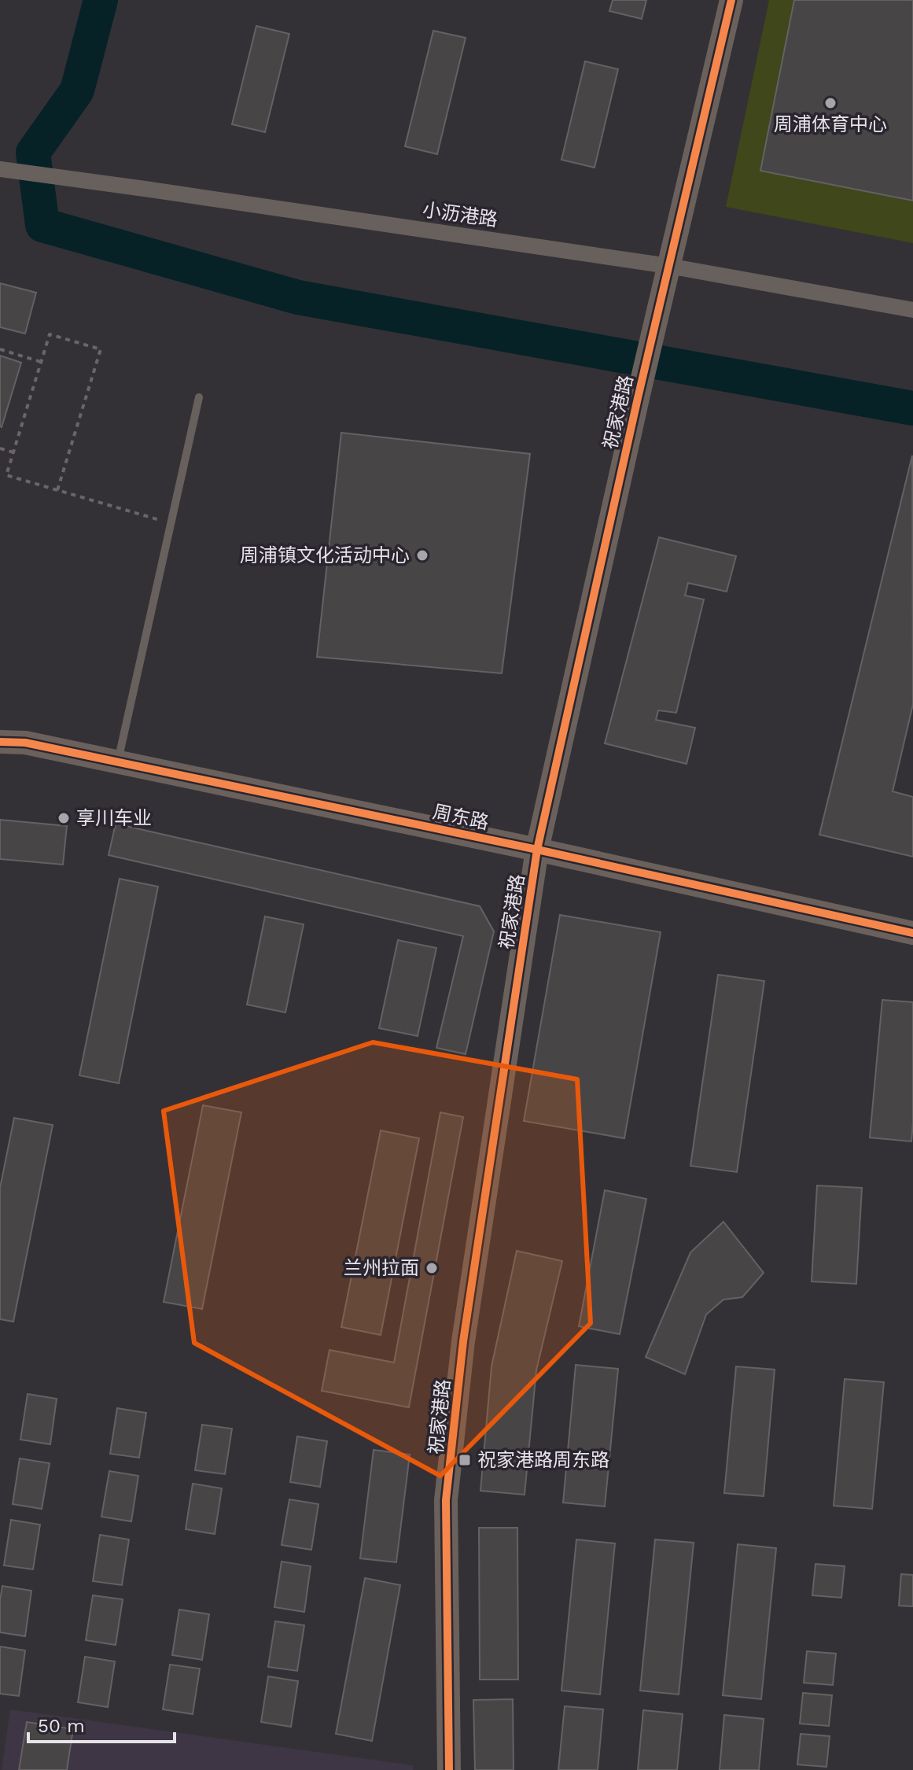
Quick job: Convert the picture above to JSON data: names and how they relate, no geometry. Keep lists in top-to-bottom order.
{
  "streets": {
    "street": ["小沥港路", "祝家港路", "周东路"]
  },
  "crossings": [
    ["小沥港路", "祝家港路"],
    ["祝家港路", "周东路"]
  ],
  "places": {
    "other": [
      "周浦体育中心",
      "周浦镇文化活动中心",
      "享川车业",
      "兰州拉面"
    ],
    "transit": ["祝家港路周东路"]
  },
  "scale_bar": "50 m"
}
